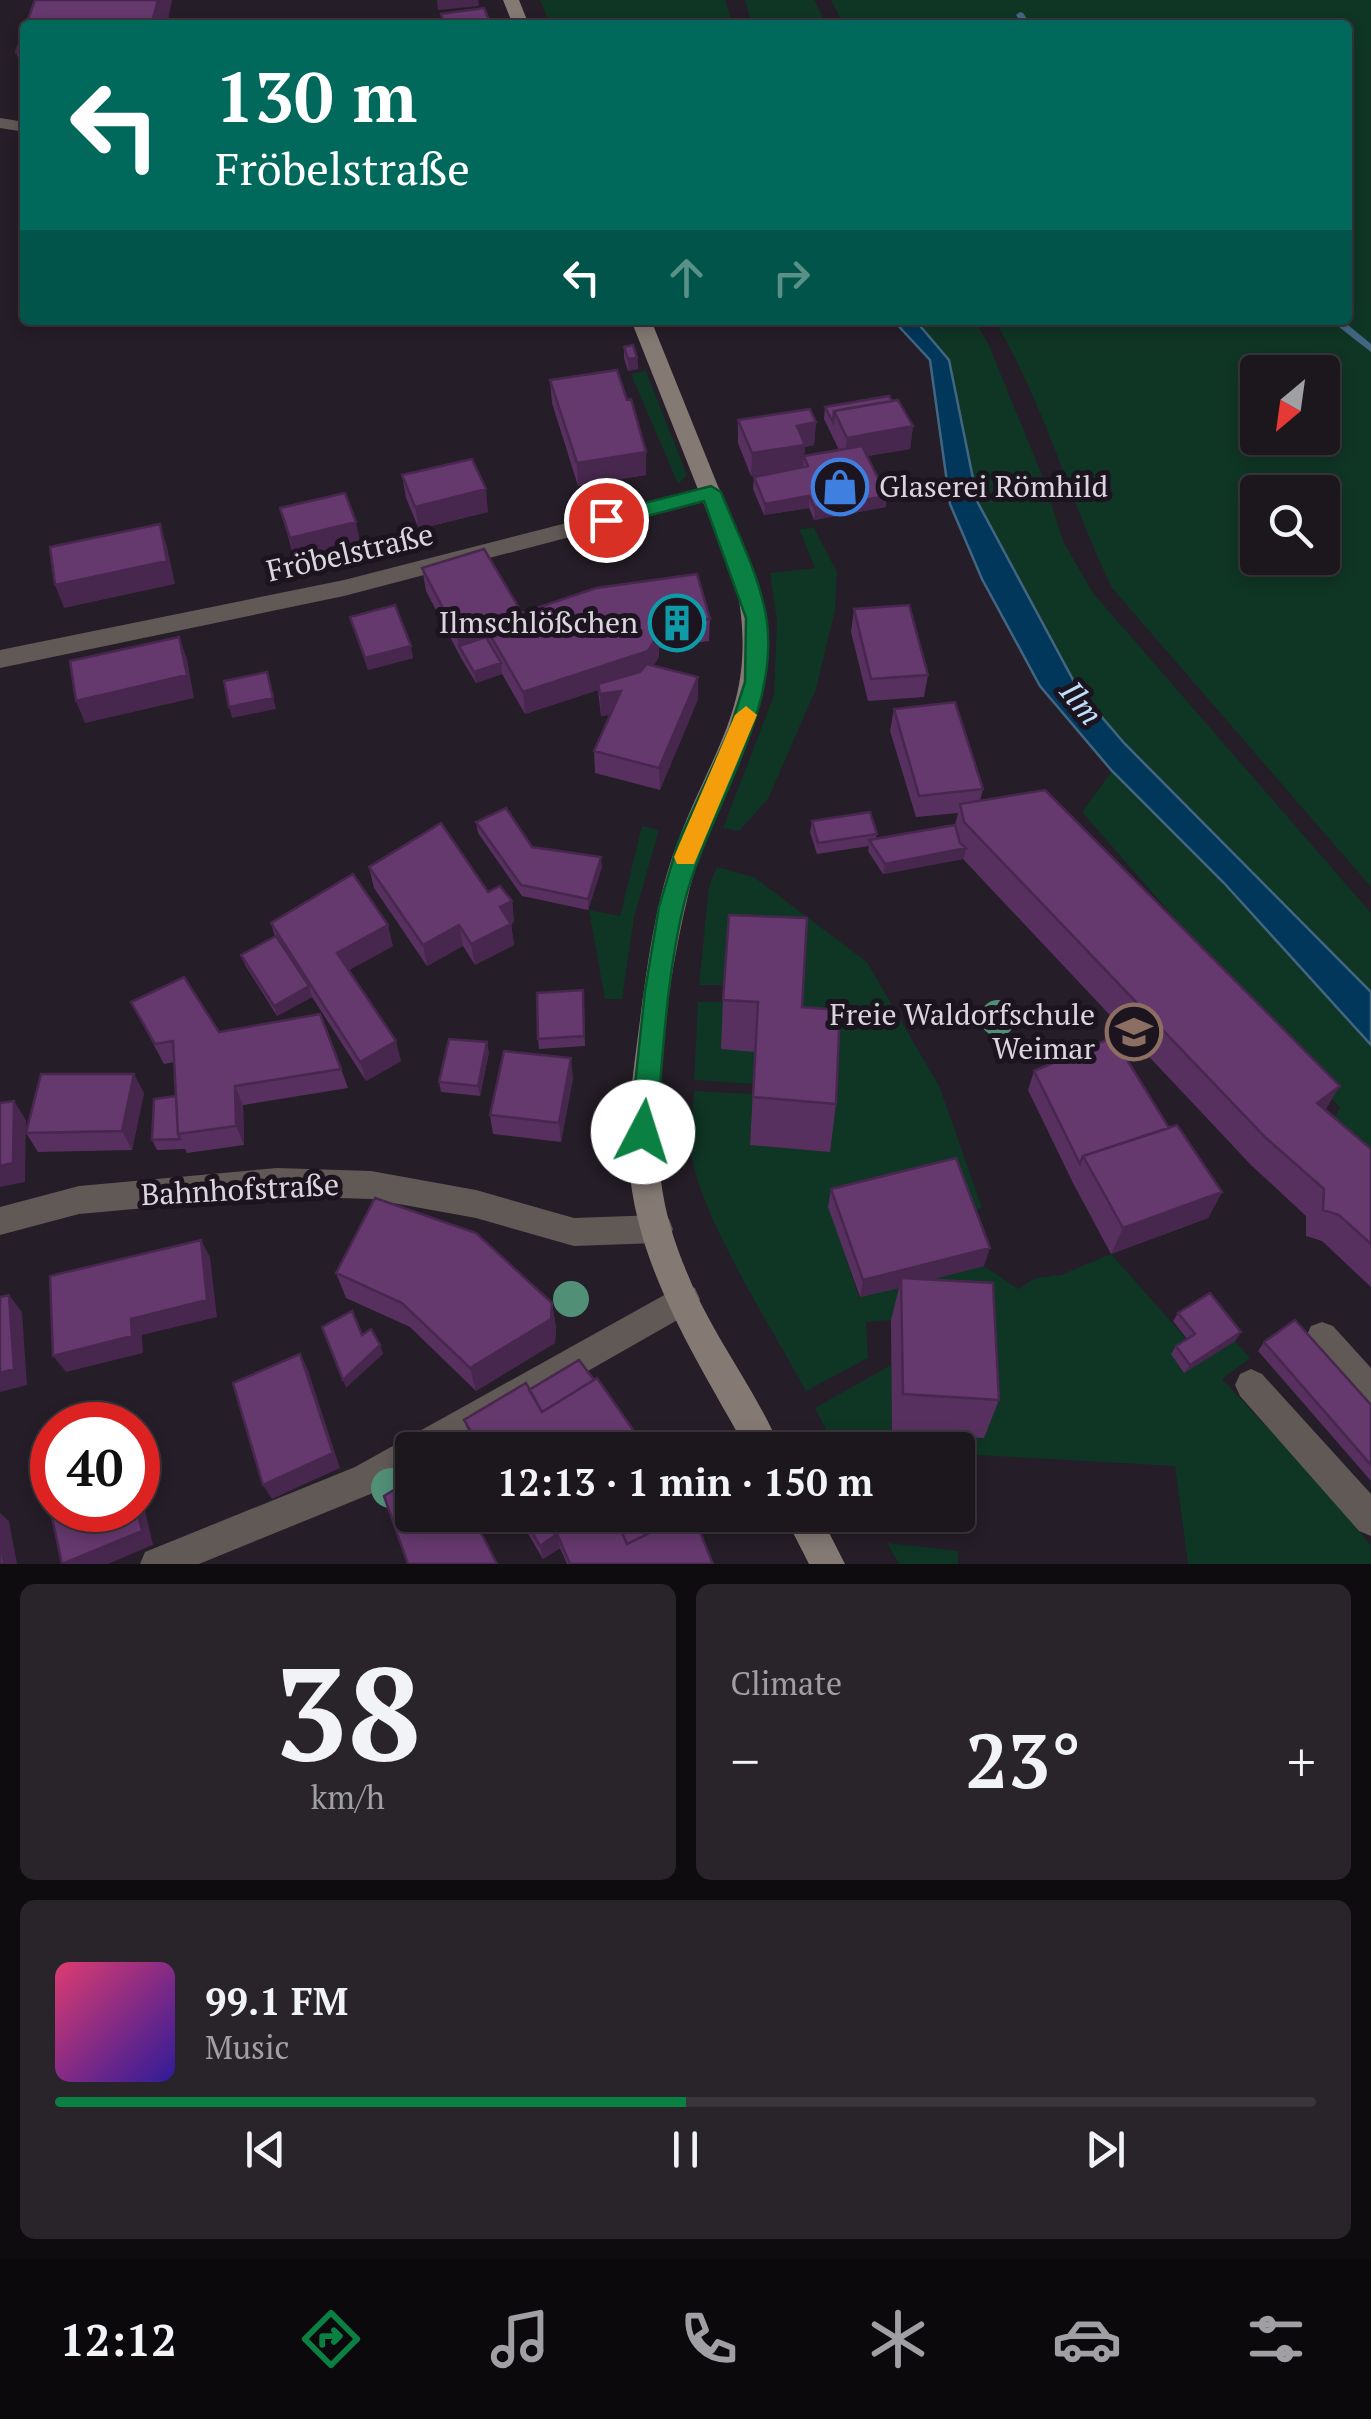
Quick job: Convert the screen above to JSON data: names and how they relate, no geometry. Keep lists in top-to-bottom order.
{
  "streets": {
    "street": ["Fröbelstraße", "Bahnhofstraße"]
  },
  "water": ["Ilm"],
  "places": {
    "shop": ["Glaserei Römhild"],
    "building": ["Ilmschlößchen"],
    "school or university": ["Freie Waldorfschule Weimar"]
  },
  "north": "bottom left",
  "page": {
    "turn": ["130 m", "Fröbelstraße"],
    "limit": "40",
    "trip": "12:13 · 1 min · 150 m",
    "tile": [
      ["38", "km/h"],
      "Climate"
    ],
    "heat": ["−", "23°", "+"],
    "song": ["99.1 FM", "Music"],
    "tabs": "12:12"
  }
}
